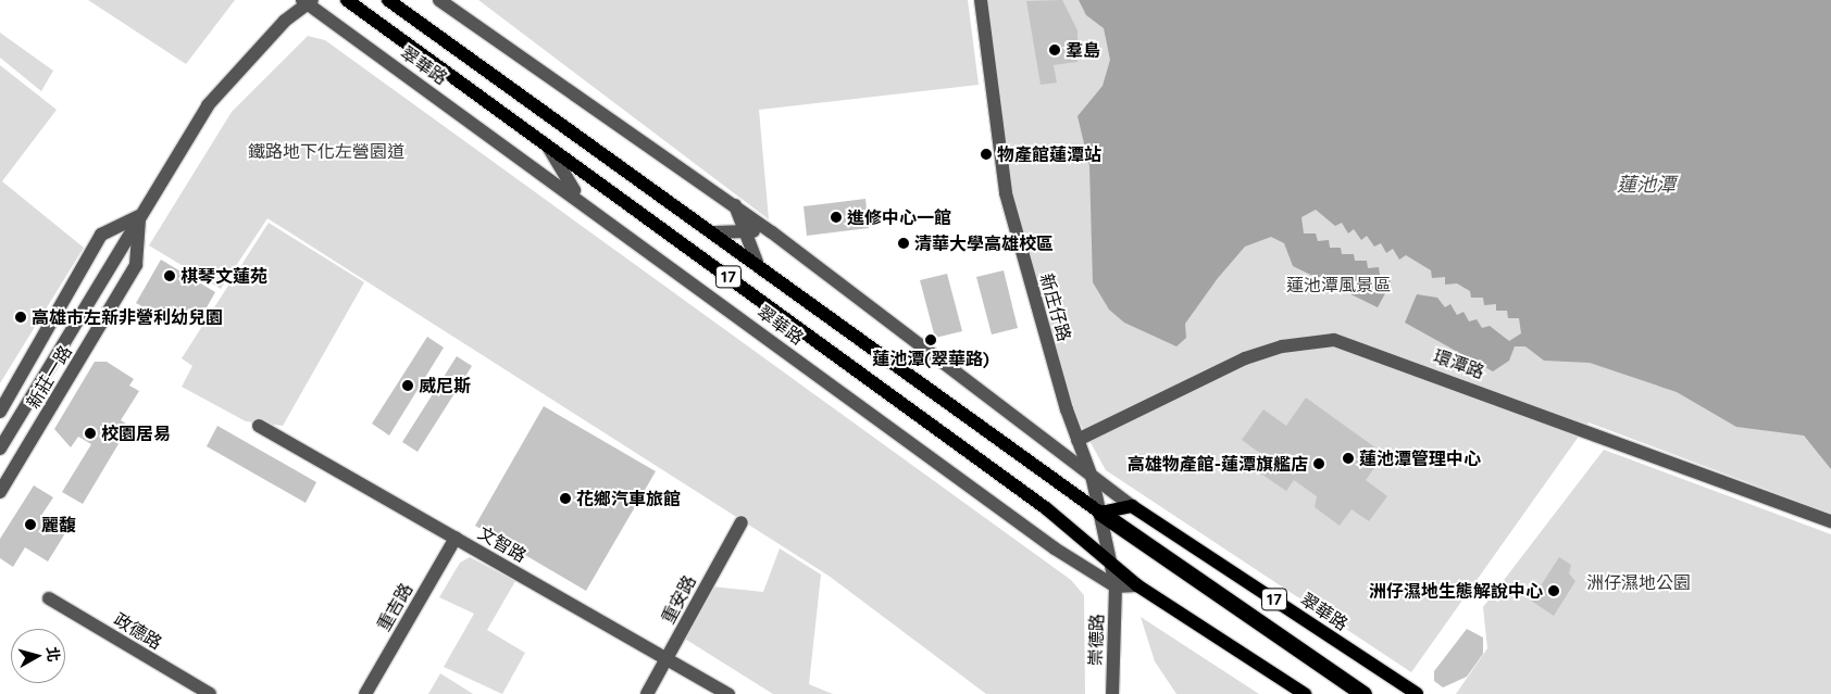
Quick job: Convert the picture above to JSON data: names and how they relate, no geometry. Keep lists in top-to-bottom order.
{
  "streets": {
    "main road": ["翠華路", "17"],
    "street": [
      "新庄仔路",
      "環潭路",
      "新莊一路",
      "文智路",
      "重安路",
      "重吉路",
      "政德路",
      "崇德路"
    ]
  },
  "crossings": [
    ["翠華路", "新庄仔路"],
    ["翠華路", "新莊一路"],
    ["翠華路", "崇德路"],
    ["新庄仔路", "環潭路"],
    ["新庄仔路", "崇德路"],
    ["文智路", "重安路"],
    ["文智路", "重吉路"]
  ],
  "water": ["蓮池潭"],
  "parks": ["鐵路地下化左營園道", "蓮池潭風景區", "洲仔濕地公園"],
  "places": [
    "羣島",
    "物產館蓮潭站",
    "進修中心一館",
    "清華大學高雄校區",
    "棋琴文蓮苑",
    "高雄市左新非營利幼兒園",
    "蓮池潭(翠華路)",
    "威尼斯",
    "校園居易",
    "蓮池潭管理中心",
    "高雄物產館-蓮潭旗艦店",
    "花鄉汽車旅館",
    "麗馥",
    "洲仔濕地生態解說中心"
  ],
  "north": "right"
}
